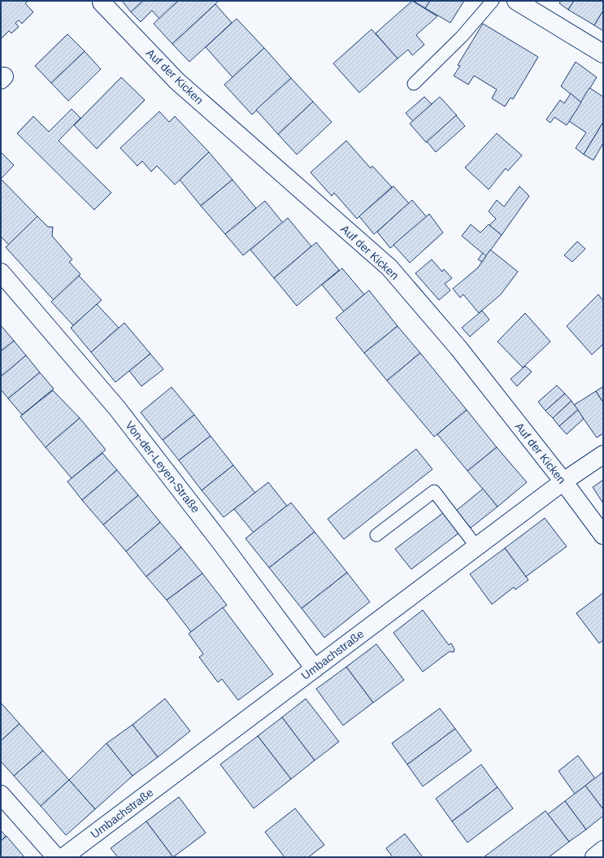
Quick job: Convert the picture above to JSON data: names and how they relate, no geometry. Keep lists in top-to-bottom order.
{
  "streets": {
    "street": ["Auf der Kicken", "Von-der-Leyen-Straße", "Umbachstraße"]
  },
  "crossings": [
    ["Auf der Kicken", "Umbachstraße"],
    ["Von-der-Leyen-Straße", "Umbachstraße"]
  ]
}
